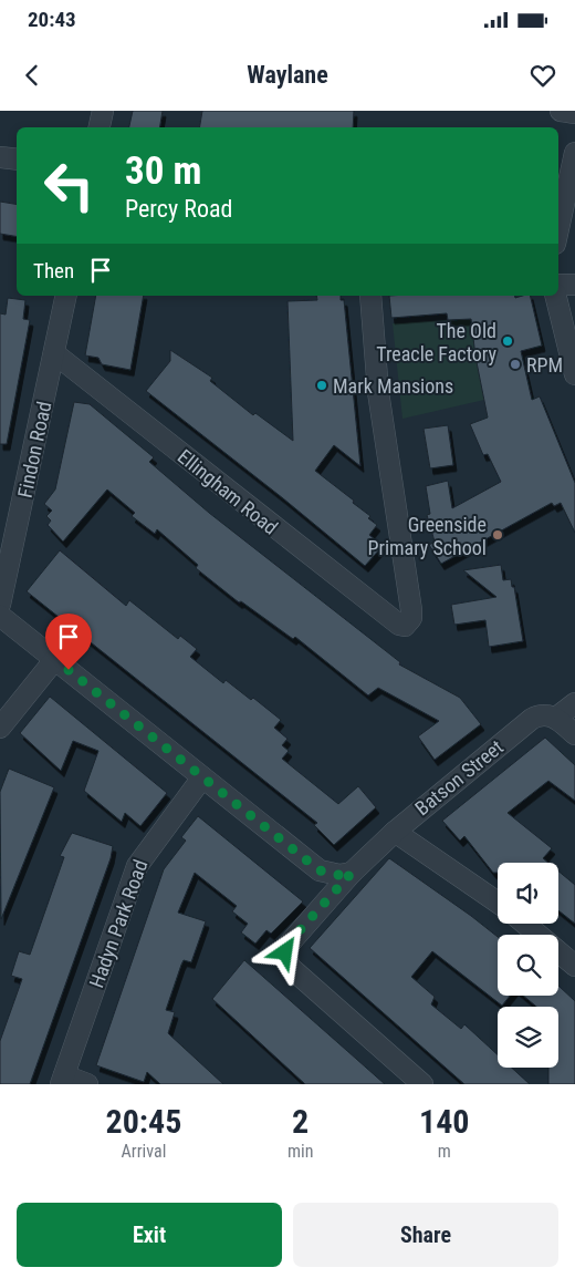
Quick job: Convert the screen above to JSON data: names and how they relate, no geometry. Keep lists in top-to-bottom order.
{
  "streets": {
    "street": [
      "Findon Road",
      "Ellingham Road",
      "Batson Street",
      "Hadyn Park Road"
    ]
  },
  "crossings": [
    ["Findon Road", "Ellingham Road"]
  ],
  "places": [
    "The Old Treacle Factory",
    "RPM",
    "Mark Mansions",
    "Greenside Primary School"
  ],
  "page": {
    "status": "20:43",
    "header": "Waylane",
    "turn": ["30 m", "Percy Road"],
    "then": "Then",
    "eta": [
      "20:45",
      "Arrival",
      "2",
      "min",
      "140",
      "m"
    ],
    "buttons": ["Exit", "Share"]
  }
}
